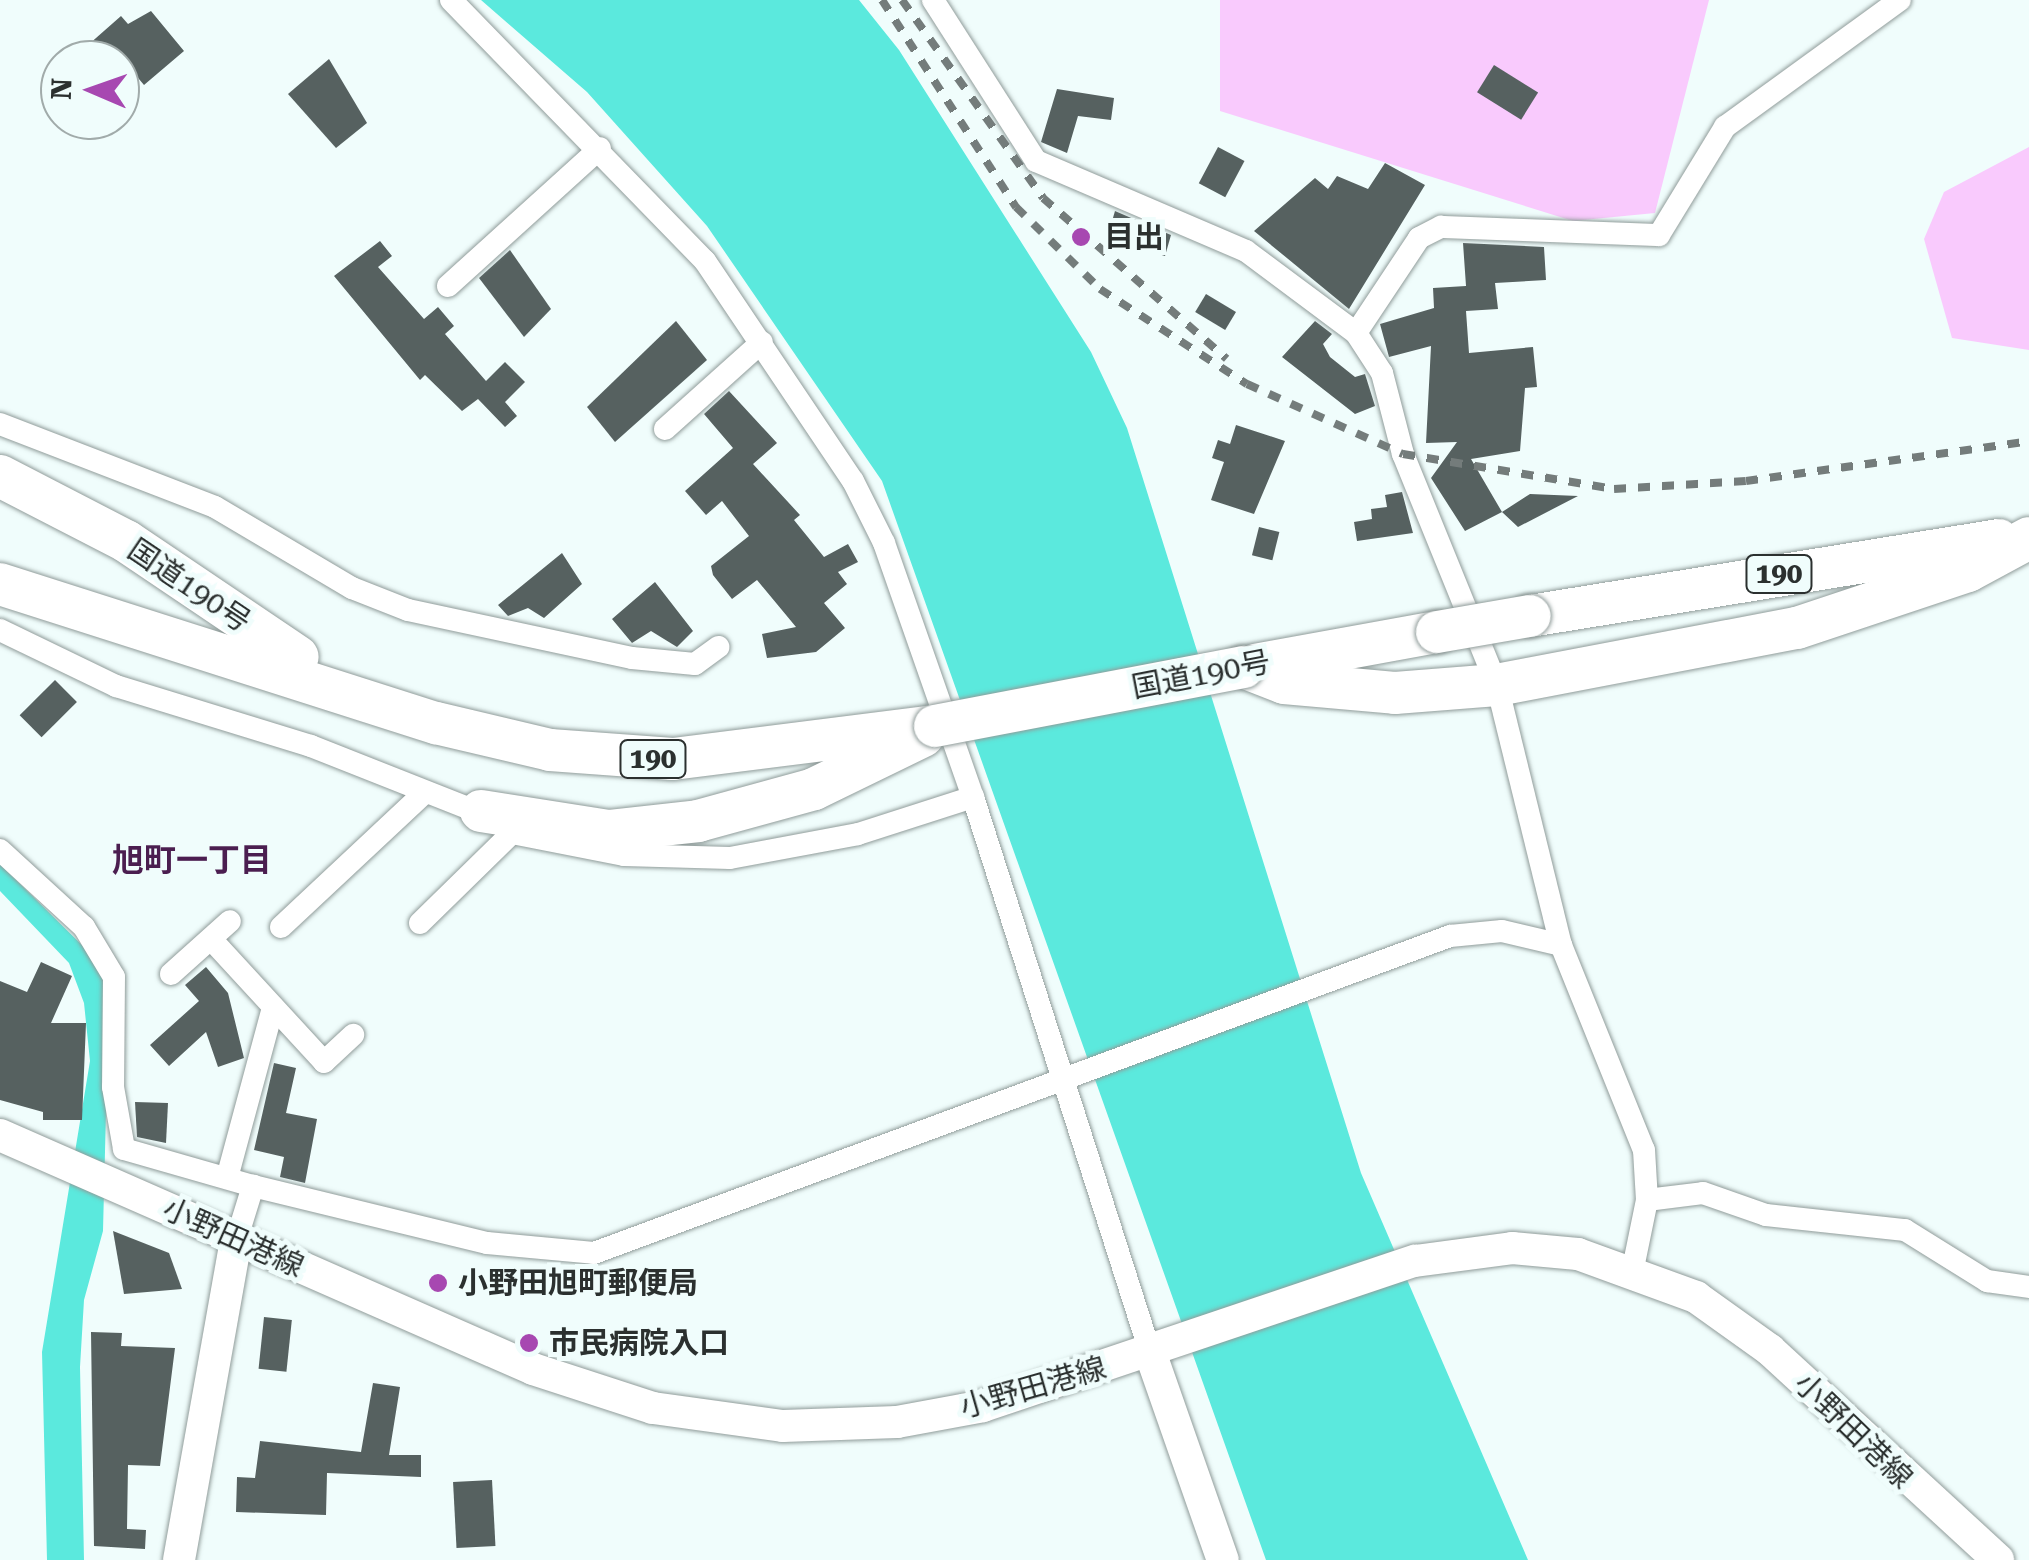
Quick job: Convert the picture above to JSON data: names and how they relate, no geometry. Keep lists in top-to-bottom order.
{
  "streets": {
    "highway": ["190", "国道190号"],
    "main road": ["小野田港線"]
  },
  "districts": ["旭町一丁目"],
  "places": ["目出", "小野田旭町郵便局", "市民病院入口"],
  "north": "left"
}
